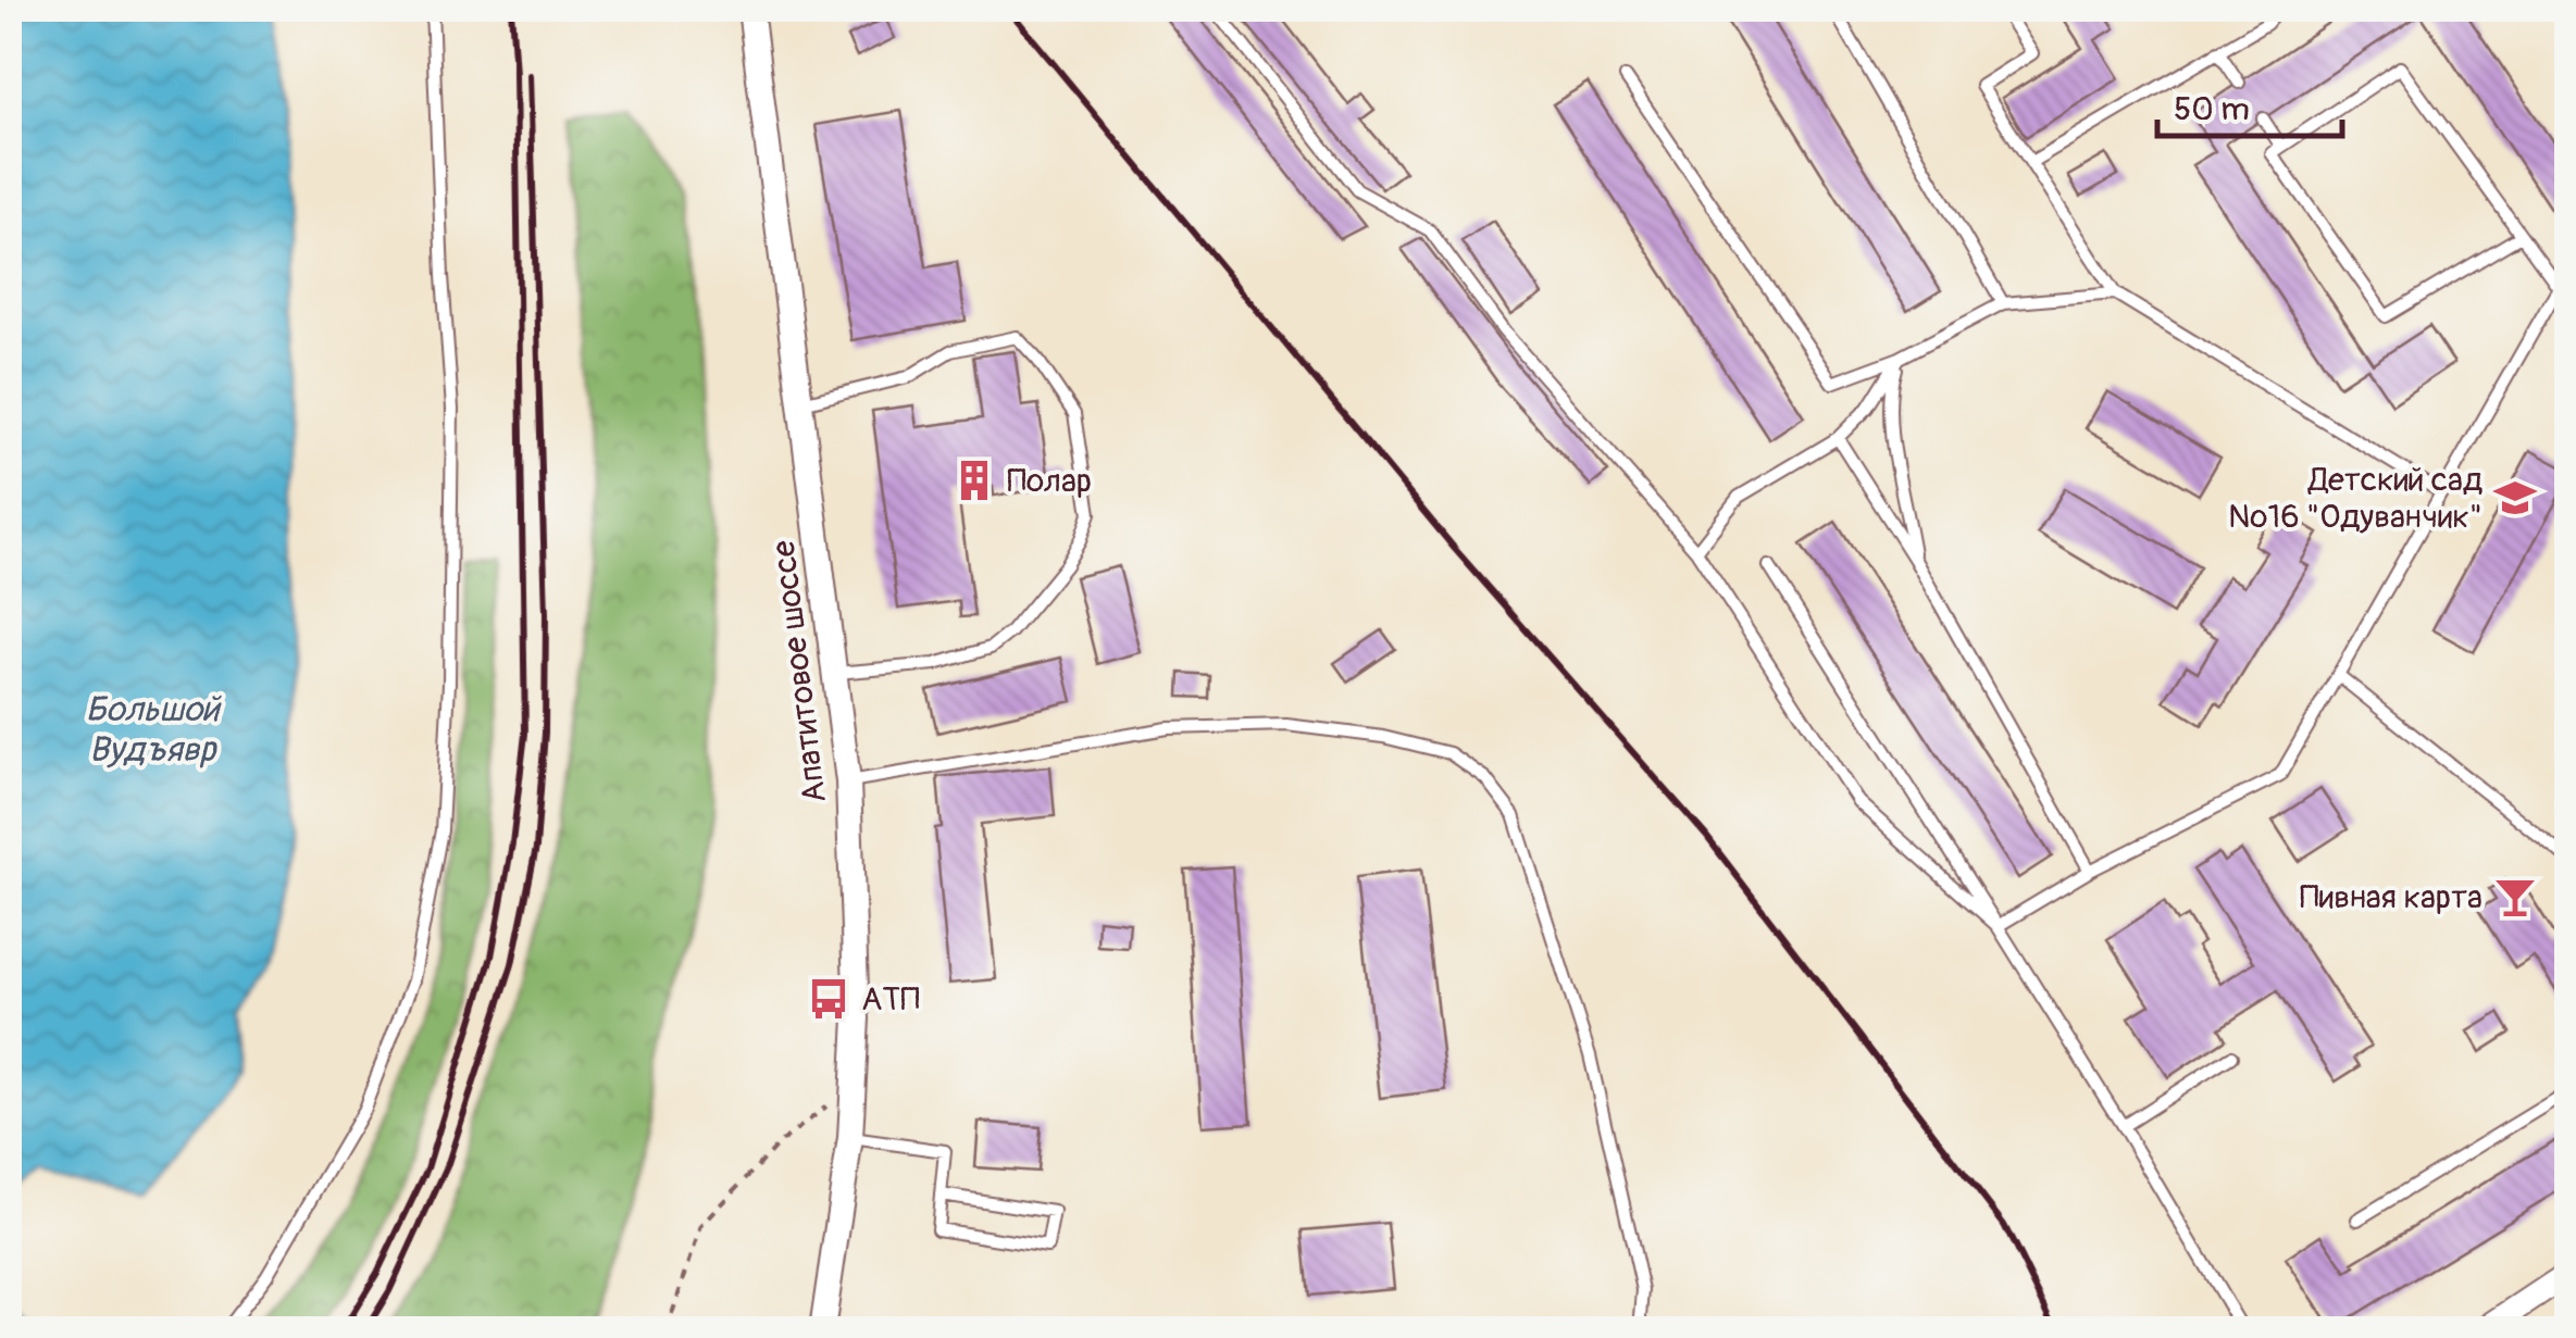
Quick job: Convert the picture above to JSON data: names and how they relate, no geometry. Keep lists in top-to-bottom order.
{
  "streets": {
    "street": ["Апатитовое шоссе"]
  },
  "water": ["Большой Вудъявр"],
  "places": {
    "building": ["Полар"],
    "school or university": ["Детский сад №16 \"Одуванчик\""],
    "bar": ["Пивная карта"],
    "bus stop": ["АТП"]
  },
  "scale_bar": "50 m"
}
